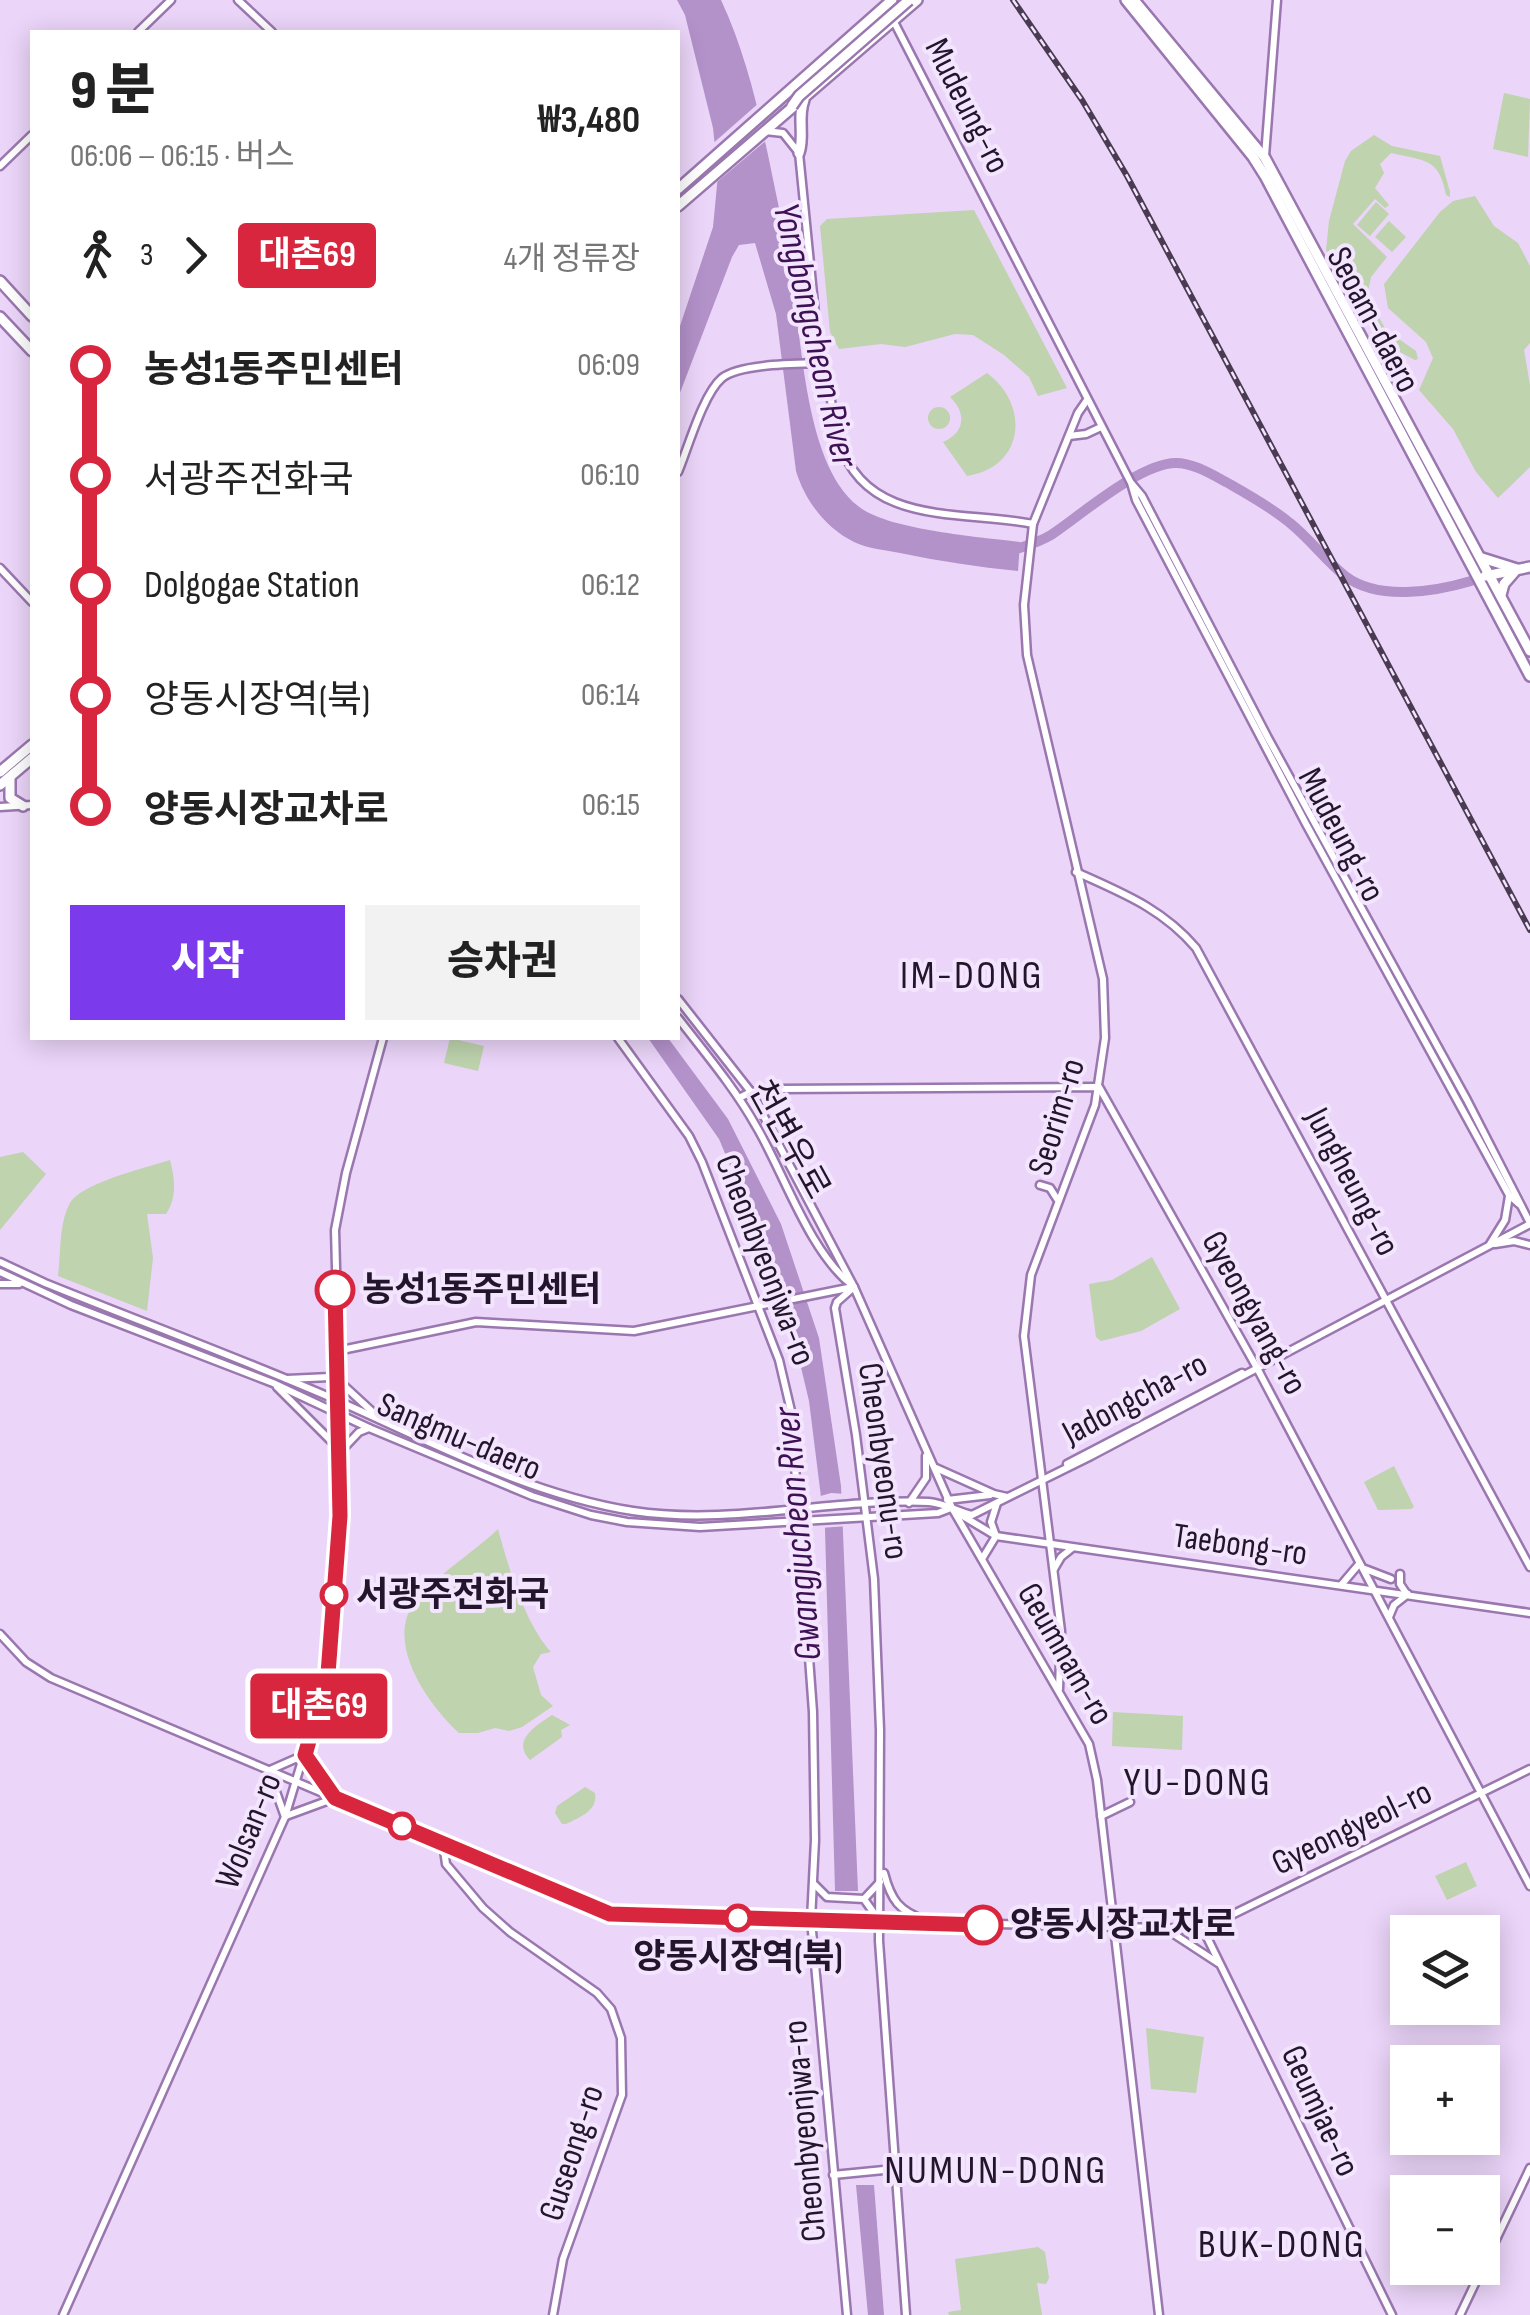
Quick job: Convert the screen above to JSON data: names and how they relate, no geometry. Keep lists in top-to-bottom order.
{
  "streets": {
    "main road": ["Seoam-daero"],
    "street": [
      "Mudeung-ro",
      "Seorim-ro",
      "천변우로",
      "Jungheung-ro",
      "Cheonbyeonjwa-ro",
      "Gyeongyang-ro",
      "Jadongcha-ro",
      "Sangmu-daero",
      "Cheonbyeonu-ro",
      "Taebong-ro",
      "Geumnam-ro",
      "Gyeongyeol-ro",
      "Wolsan-ro",
      "Geumjae-ro",
      "Guseong-ro"
    ]
  },
  "crossings": [
    ["Mudeung-ro", "Jadongcha-ro"],
    ["Seorim-ro", "Jungheung-ro"],
    ["Seorim-ro", "Gyeongyang-ro"],
    ["Seorim-ro", "Jadongcha-ro"],
    ["Seorim-ro", "Taebong-ro"],
    ["Seorim-ro", "Geumnam-ro"],
    ["천변우로", "Cheonbyeonu-ro"],
    ["천변우로", "Geumnam-ro"],
    ["Jungheung-ro", "Jadongcha-ro"],
    ["Cheonbyeonjwa-ro", "Sangmu-daero"],
    ["Cheonbyeonjwa-ro", "Gyeongyeol-ro"],
    ["Gyeongyang-ro", "Jadongcha-ro"],
    ["Gyeongyang-ro", "Taebong-ro"],
    ["Gyeongyang-ro", "Gyeongyeol-ro"],
    ["Jadongcha-ro", "Taebong-ro"],
    ["Jadongcha-ro", "Geumnam-ro"],
    ["Sangmu-daero", "Cheonbyeonu-ro"],
    ["Sangmu-daero", "Wolsan-ro"],
    ["Cheonbyeonu-ro", "Geumnam-ro"],
    ["Cheonbyeonu-ro", "Gyeongyeol-ro"],
    ["Taebong-ro", "Geumnam-ro"],
    ["Geumnam-ro", "Gyeongyeol-ro"],
    ["Gyeongyeol-ro", "Wolsan-ro"],
    ["Gyeongyeol-ro", "Geumjae-ro"],
    ["Gyeongyeol-ro", "Guseong-ro"]
  ],
  "districts": [
    "IM-DONG",
    "YU-DONG",
    "NUMUN-DONG",
    "BUK-DONG"
  ],
  "water": ["Yongbongcheon River", "Gwangjucheon River"],
  "places": [
    "농성1동주민센터",
    "서광주전화국",
    "양동시장역(북)",
    "양동시장교차로"
  ],
  "lines": ["bus line 대촌69"],
  "page": {
    "on_map": "대촌69",
    "heading": ["9 분", "06:06 – 06:15 · 버스", "₩3,480"],
    "legs": ["3", "대촌69", "4개 정류장"],
    "list": [
      {
        "name": "농성1동주민센터",
        "value": "06:09"
      },
      {
        "name": "서광주전화국",
        "value": "06:10"
      },
      {
        "name": "Dolgogae Station",
        "value": "06:12"
      },
      {
        "name": "양동시장역(북)",
        "value": "06:14"
      },
      {
        "name": "양동시장교차로",
        "value": "06:15"
      }
    ],
    "buttons": ["시작", "승차권"],
    "map_buttons": ["+", "−"]
  }
}
